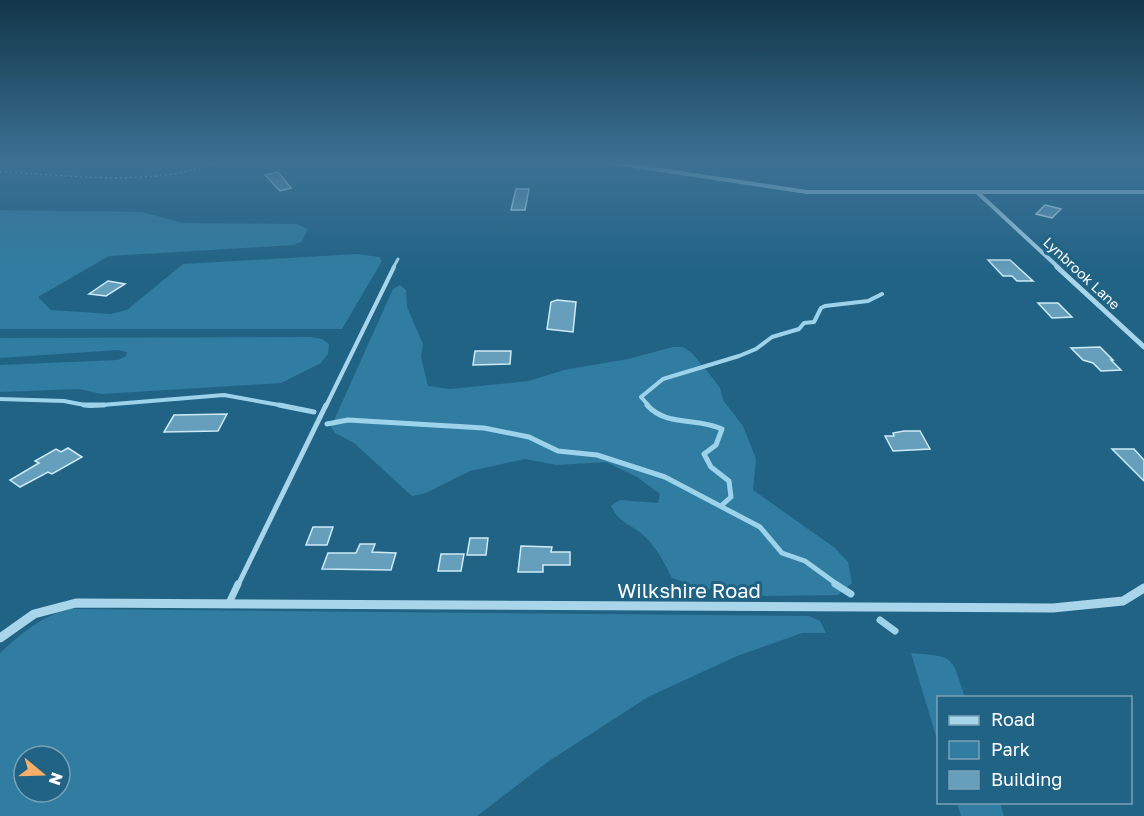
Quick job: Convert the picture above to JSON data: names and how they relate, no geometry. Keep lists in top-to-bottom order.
{
  "streets": {
    "street": ["Lynbrook Lane", "Wilkshire Road"]
  },
  "legend": ["Road", "Park", "Building"],
  "north": "right"
}
